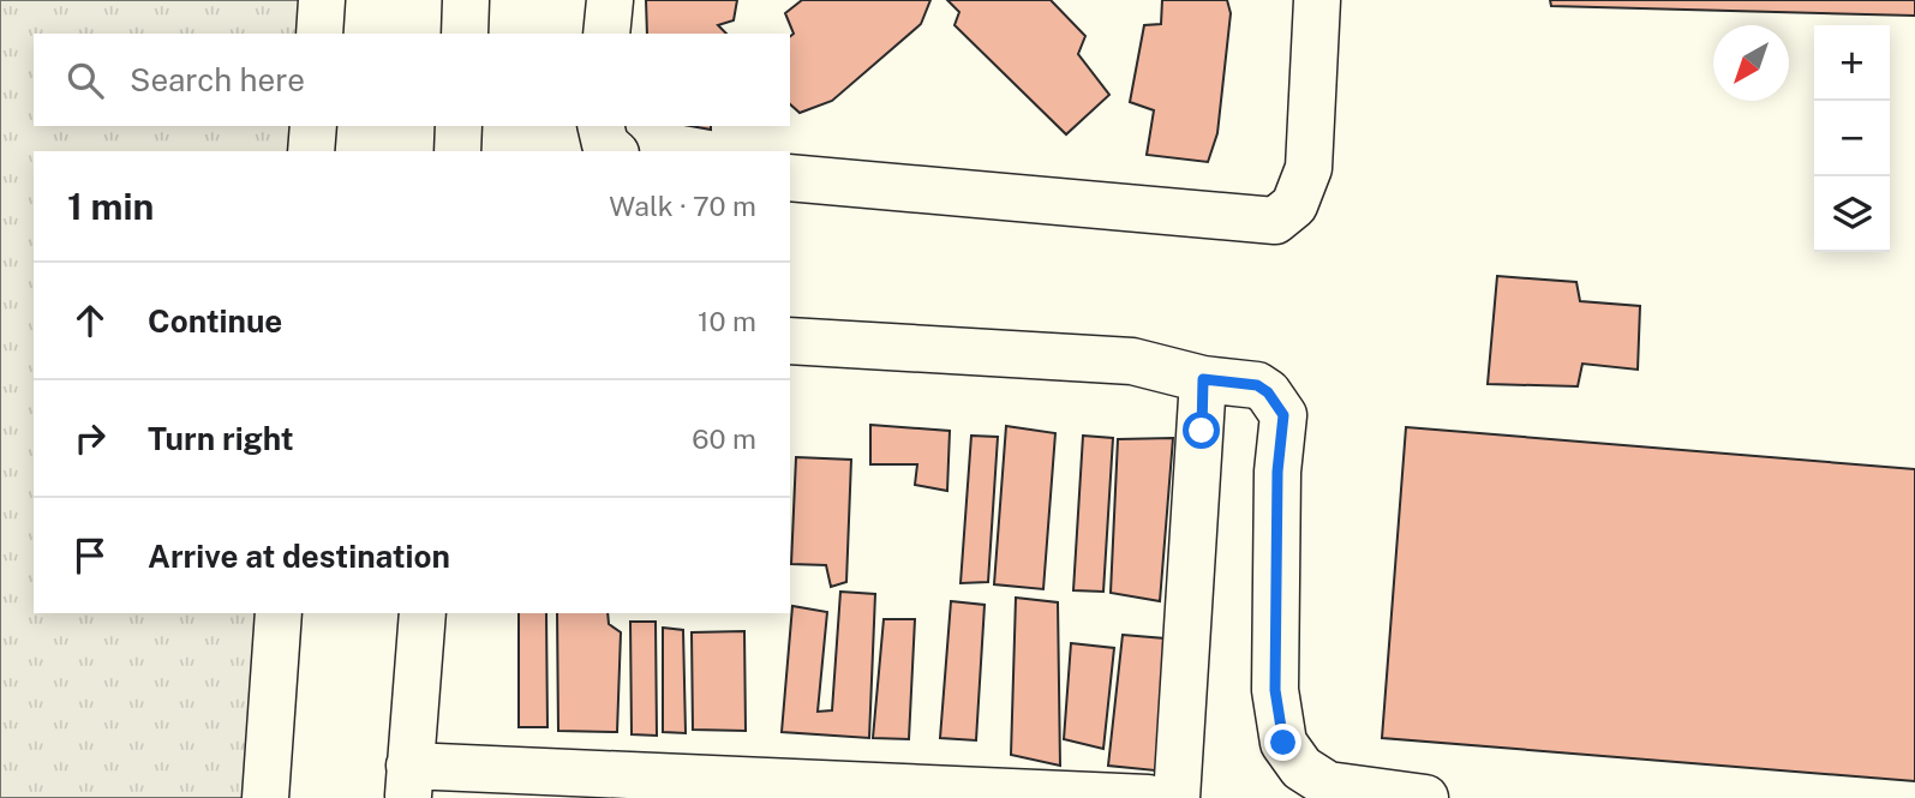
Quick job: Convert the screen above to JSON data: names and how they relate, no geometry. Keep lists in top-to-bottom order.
{
  "north": "bottom left",
  "page": {
    "map_buttons": ["+", "−"],
    "search": "Search here",
    "heading": ["1 min", "Walk · 70 m"],
    "list": [
      ["Continue", "10 m"],
      ["Turn right", "60 m"],
      "Arrive at destination"
    ]
  }
}
